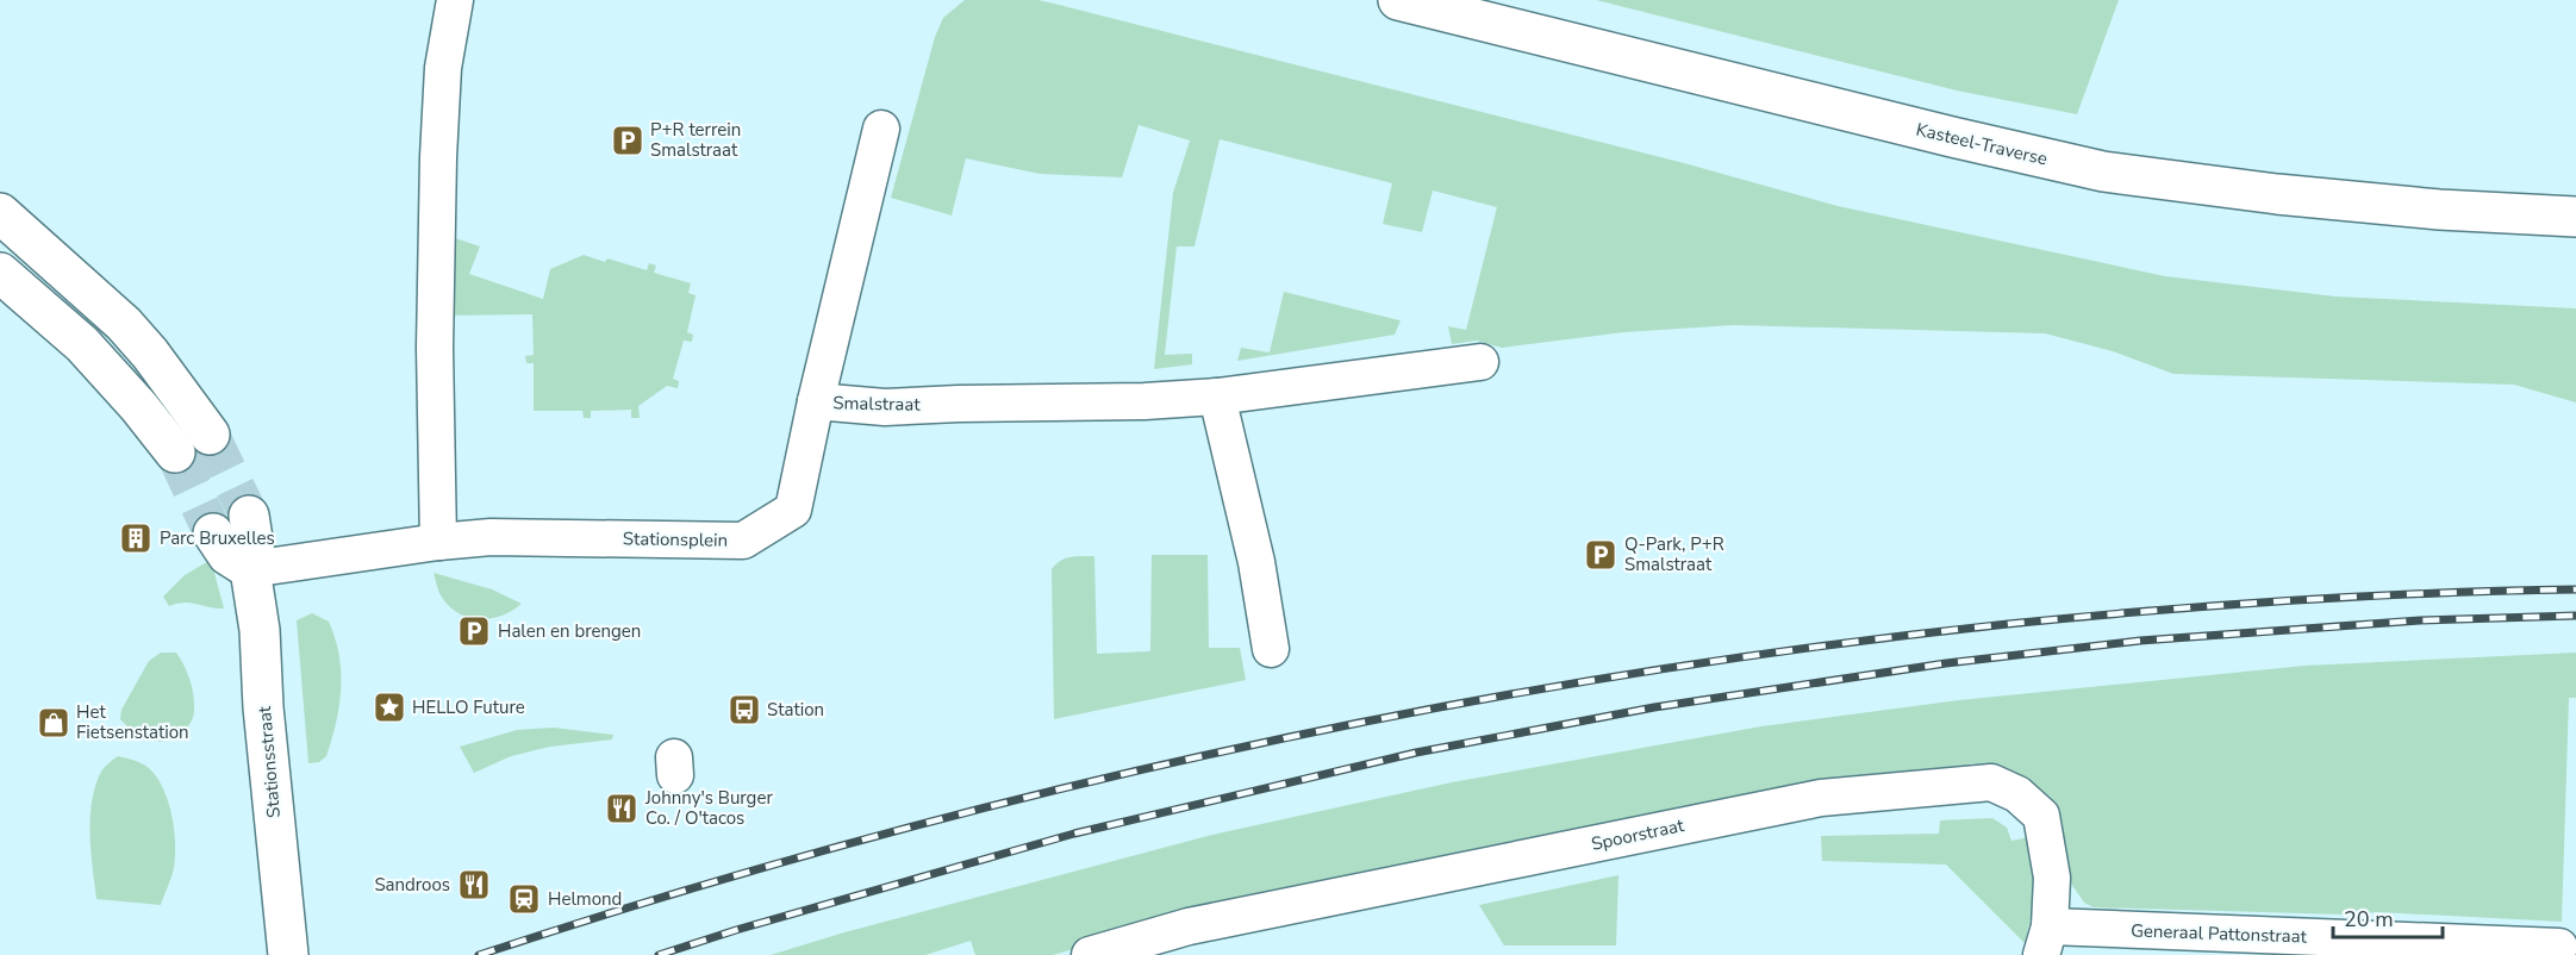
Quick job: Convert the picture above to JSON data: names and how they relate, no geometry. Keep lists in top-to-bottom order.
{
  "streets": {
    "main road": ["Kasteel-Traverse", "Stationsstraat"],
    "street": [
      "Smalstraat",
      "Stationsplein",
      "Spoorstraat",
      "Generaal Pattonstraat"
    ]
  },
  "crossings": [
    ["Smalstraat", "Stationsplein"],
    ["Stationsplein", "Stationsstraat"],
    ["Spoorstraat", "Generaal Pattonstraat"]
  ],
  "places": {
    "parking": ["P+R terrein Smalstraat", "Q-Park, P+R Smalstraat", "Halen en brengen"],
    "building": ["Parc Bruxelles"],
    "place": ["HELLO Future"],
    "bus stop": ["Station"],
    "shop": ["Het Fietsenstation"],
    "restaurant": ["Johnny's Burger Co. / O'tacos", "Sandroos"],
    "station": ["Helmond"]
  },
  "scale_bar": "20 m"
}
